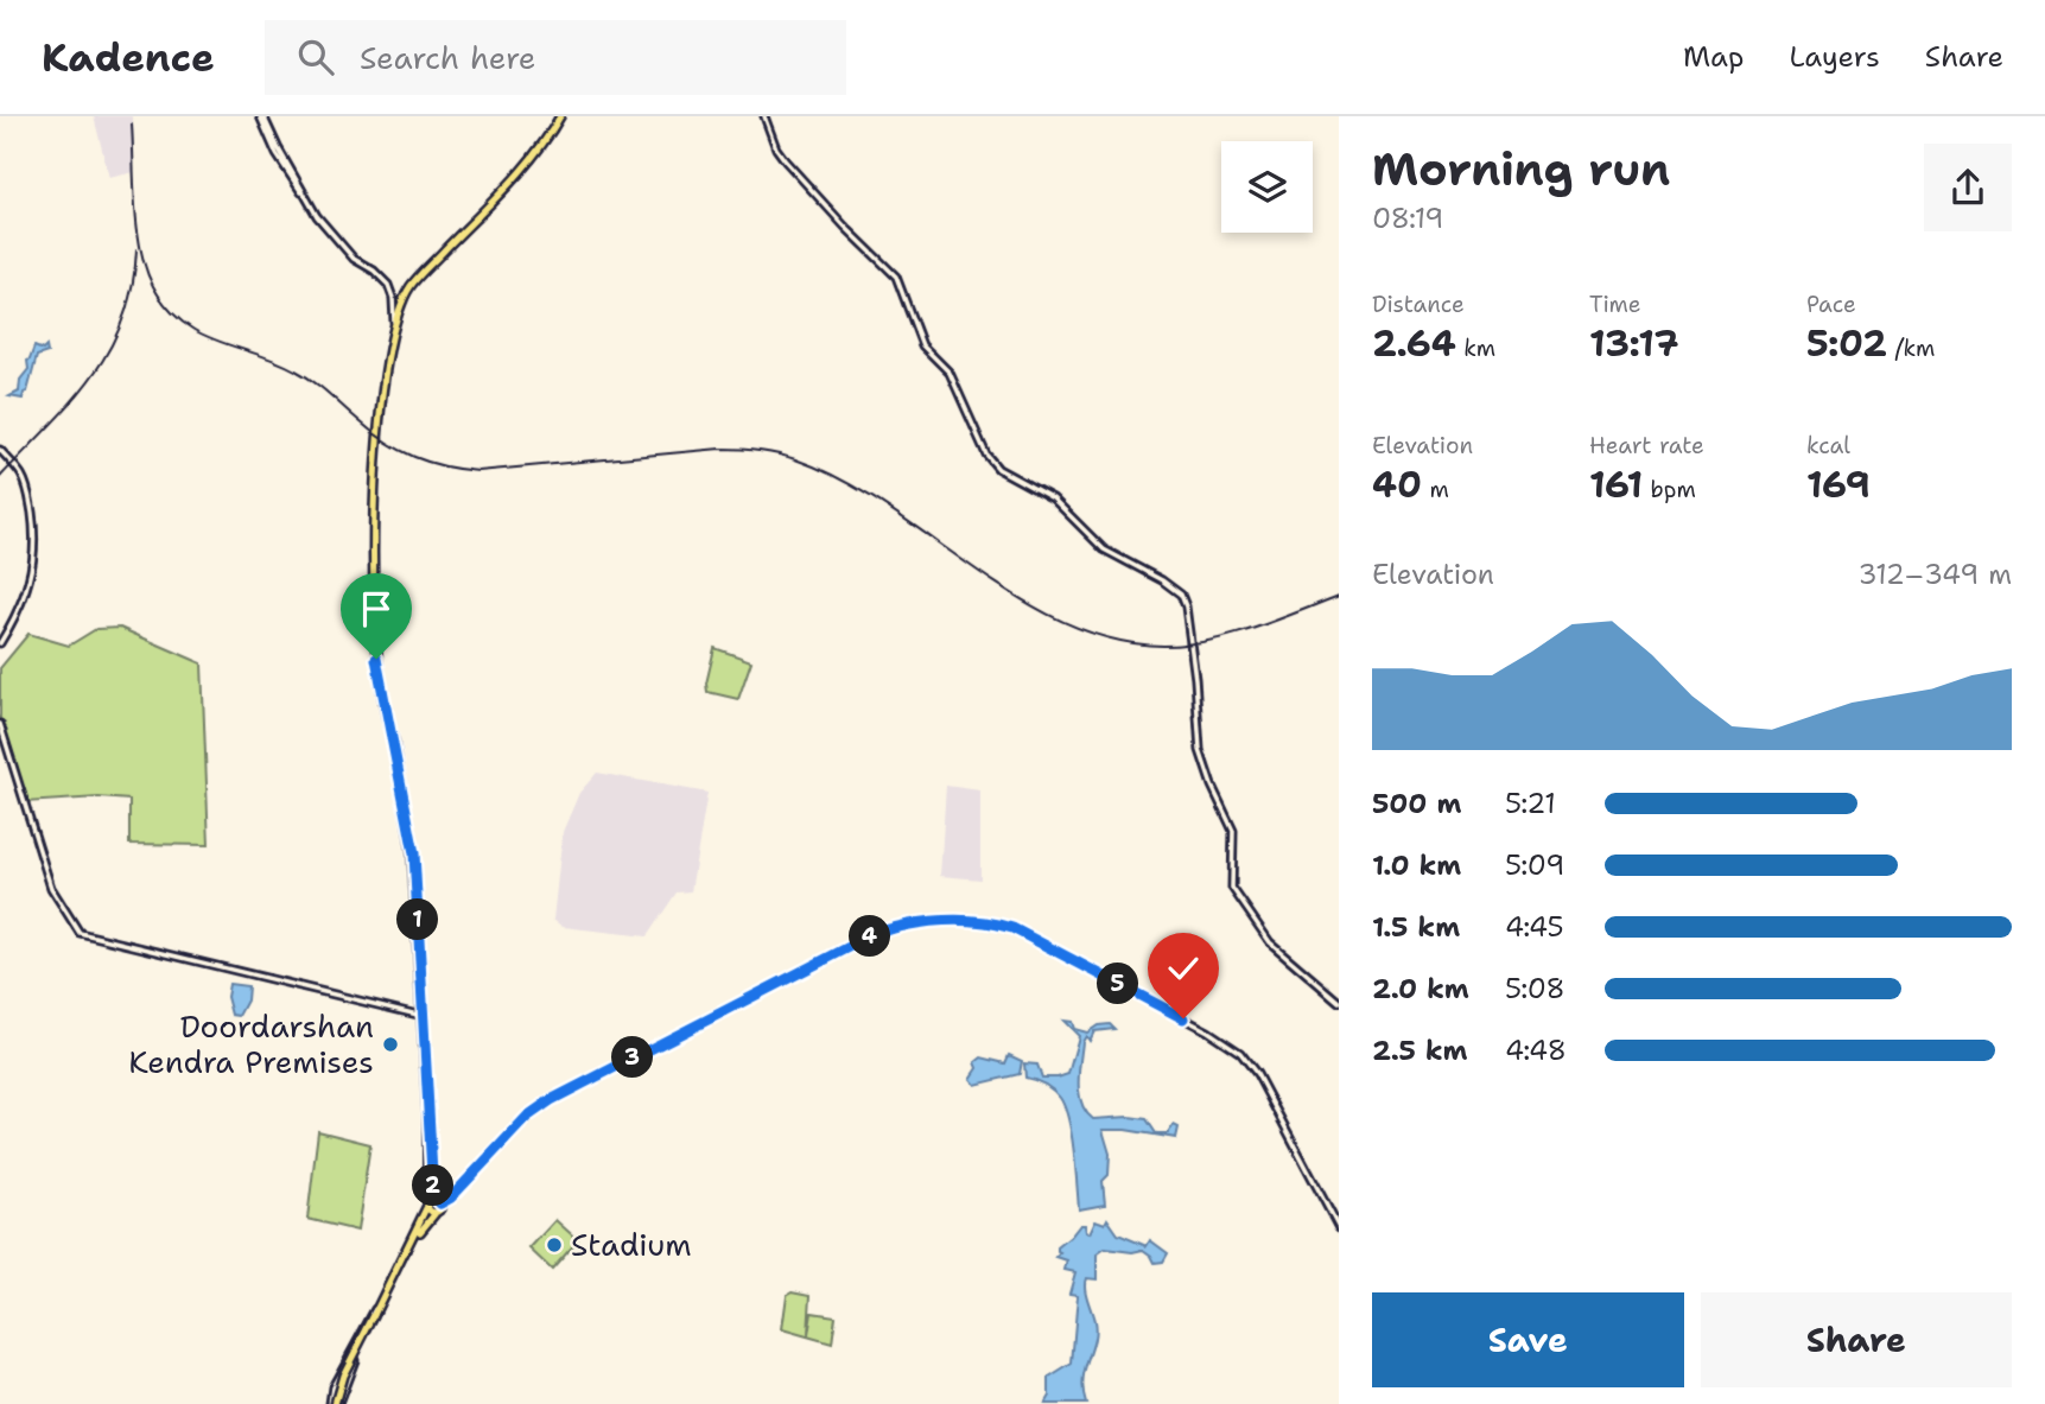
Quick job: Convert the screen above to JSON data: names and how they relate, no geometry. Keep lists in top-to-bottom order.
{
  "places": ["Doordarshan Kendra Premises", "Stadium"],
  "page": {
    "header": "Kadence",
    "search": "Search here",
    "nav": ["Map", "Layers", "Share"],
    "heading": ["Morning run", "08:19"],
    "stats": [
      ["Distance", "2.64 km"],
      ["Time", "13:17"],
      ["Pace", "5:02 /km"],
      ["Elevation", "40 m"],
      ["Heart rate", "161 bpm"],
      ["kcal", "169"]
    ],
    "chart": ["Elevation", "312–349 m"],
    "list": [
      {
        "name": "500 m",
        "note": "5:21"
      },
      {
        "name": "1.0 km",
        "note": "5:09"
      },
      {
        "name": "1.5 km",
        "note": "4:45"
      },
      {
        "name": "2.0 km",
        "note": "5:08"
      },
      {
        "name": "2.5 km",
        "note": "4:48"
      }
    ],
    "pins": [
      "1",
      "4",
      "5",
      "3",
      "2"
    ],
    "buttons": ["Save", "Share"]
  }
}
